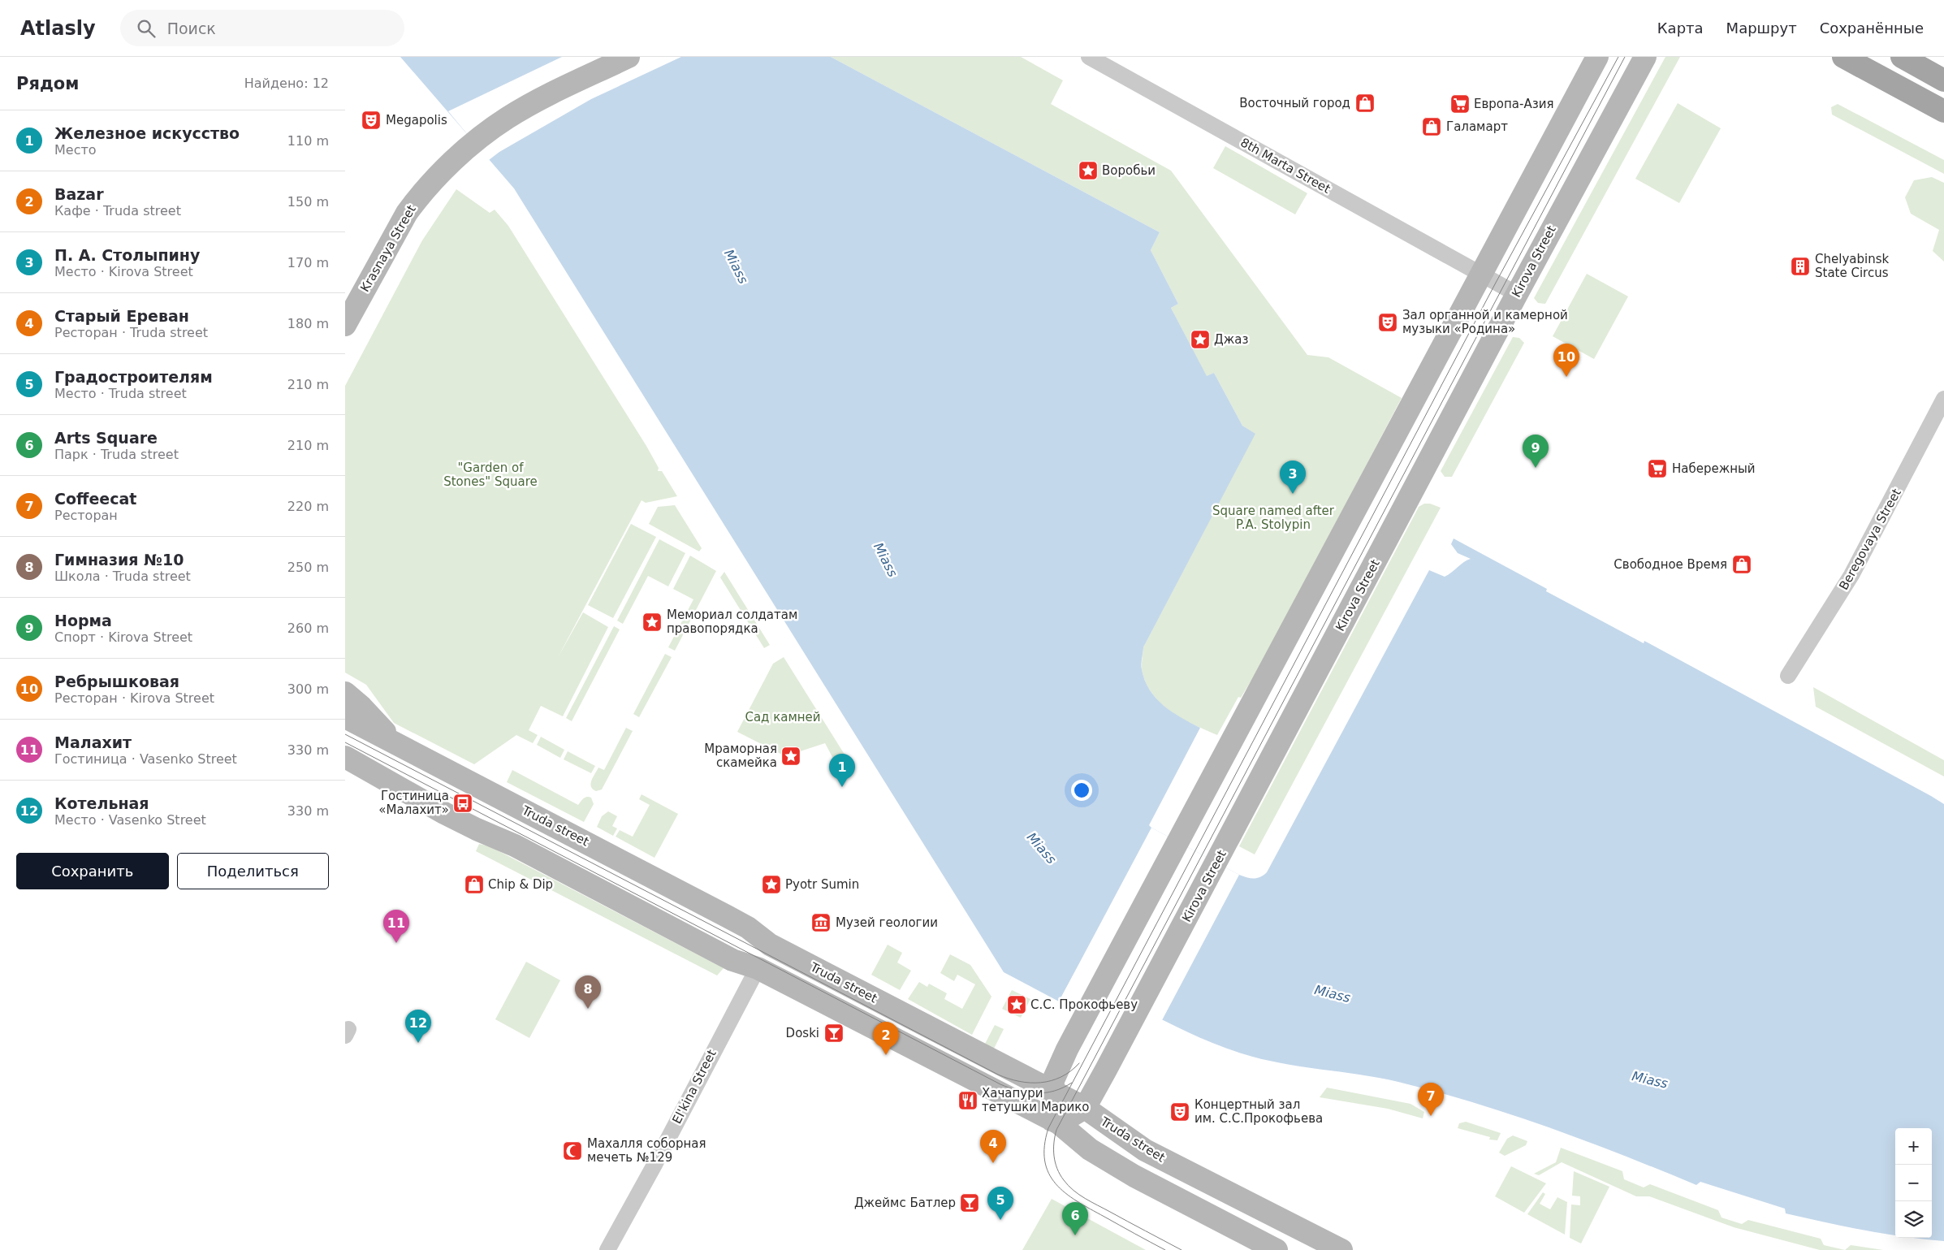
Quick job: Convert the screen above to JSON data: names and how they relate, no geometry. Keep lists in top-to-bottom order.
{
  "streets": {
    "main road": [
      "Krasnaya Street",
      "Kirova Street",
      "Truda street",
      "El'kina Street"
    ],
    "street": ["8th Marta Street", "Beregovaya Street"]
  },
  "crossings": [
    ["8th Marta Street", "Kirova Street"],
    ["Kirova Street", "Truda street"],
    ["Truda street", "El'kina Street"]
  ],
  "water": ["Miass"],
  "parks": ["\"Garden of Stones\" Square", "Square named after P.A. Stolypin", "Сад камней"],
  "places": {
    "shop": [
      "Восточный город",
      "Галамарт",
      "Свободное Время",
      "Chip & Dip"
    ],
    "supermarket": ["Европа-Азия", "Набережный"],
    "theatre": ["Megapolis", "Зал органной и камерной музыки «Родина»", "Концертный зал им. С.С.Прокофьева"],
    "place": [
      "Воробьи",
      "Джаз",
      "Мемориал солдатам правопорядка",
      "Мраморная скамейка",
      "Pyotr Sumin",
      "С.С. Прокофьеву"
    ],
    "building": ["Chelyabinsk State Circus"],
    "bus stop": ["Гостиница «Малахит»"],
    "museum": ["Музей геологии"],
    "bar": ["Doski", "Джеймс Батлер"],
    "restaurant": ["Хачапури тетушки Марико"],
    "mosque": ["Махалля соборная мечеть №129"]
  },
  "page": {
    "header": "Atlasly",
    "search": "Поиск",
    "nav": ["Карта", "Маршрут", "Сохранённые"],
    "heading": ["Рядом", "Найдено: 12"],
    "list": [
      {
        "mark": "1",
        "name": "Железное искусство",
        "note": "Место",
        "value": "110 m"
      },
      {
        "mark": "2",
        "name": "Bazar",
        "note": "Кафе · Truda street",
        "value": "150 m"
      },
      {
        "mark": "3",
        "name": "П. А. Столыпину",
        "note": "Место · Kirova Street",
        "value": "170 m"
      },
      {
        "mark": "4",
        "name": "Старый Ереван",
        "note": "Ресторан · Truda street",
        "value": "180 m"
      },
      {
        "mark": "5",
        "name": "Градостроителям",
        "note": "Место · Truda street",
        "value": "210 m"
      },
      {
        "mark": "6",
        "name": "Arts Square",
        "note": "Парк · Truda street",
        "value": "210 m"
      },
      {
        "mark": "7",
        "name": "Coffeecat",
        "note": "Ресторан",
        "value": "220 m"
      },
      {
        "mark": "8",
        "name": "Гимназия №10",
        "note": "Школа · Truda street",
        "value": "250 m"
      },
      {
        "mark": "9",
        "name": "Норма",
        "note": "Спорт · Kirova Street",
        "value": "260 m"
      },
      {
        "mark": "10",
        "name": "Ребрышковая",
        "note": "Ресторан · Kirova Street",
        "value": "300 m"
      },
      {
        "mark": "11",
        "name": "Малахит",
        "note": "Гостиница · Vasenko Street",
        "value": "330 m"
      },
      {
        "mark": "12",
        "name": "Котельная",
        "note": "Место · Vasenko Street",
        "value": "330 m"
      }
    ],
    "pins": [
      "10",
      "9",
      "3",
      "1",
      "11",
      "8",
      "12",
      "2",
      "7",
      "4",
      "5",
      "6"
    ],
    "buttons": ["Сохранить", "Поделиться"],
    "map_buttons": ["+", "−"]
  }
}
